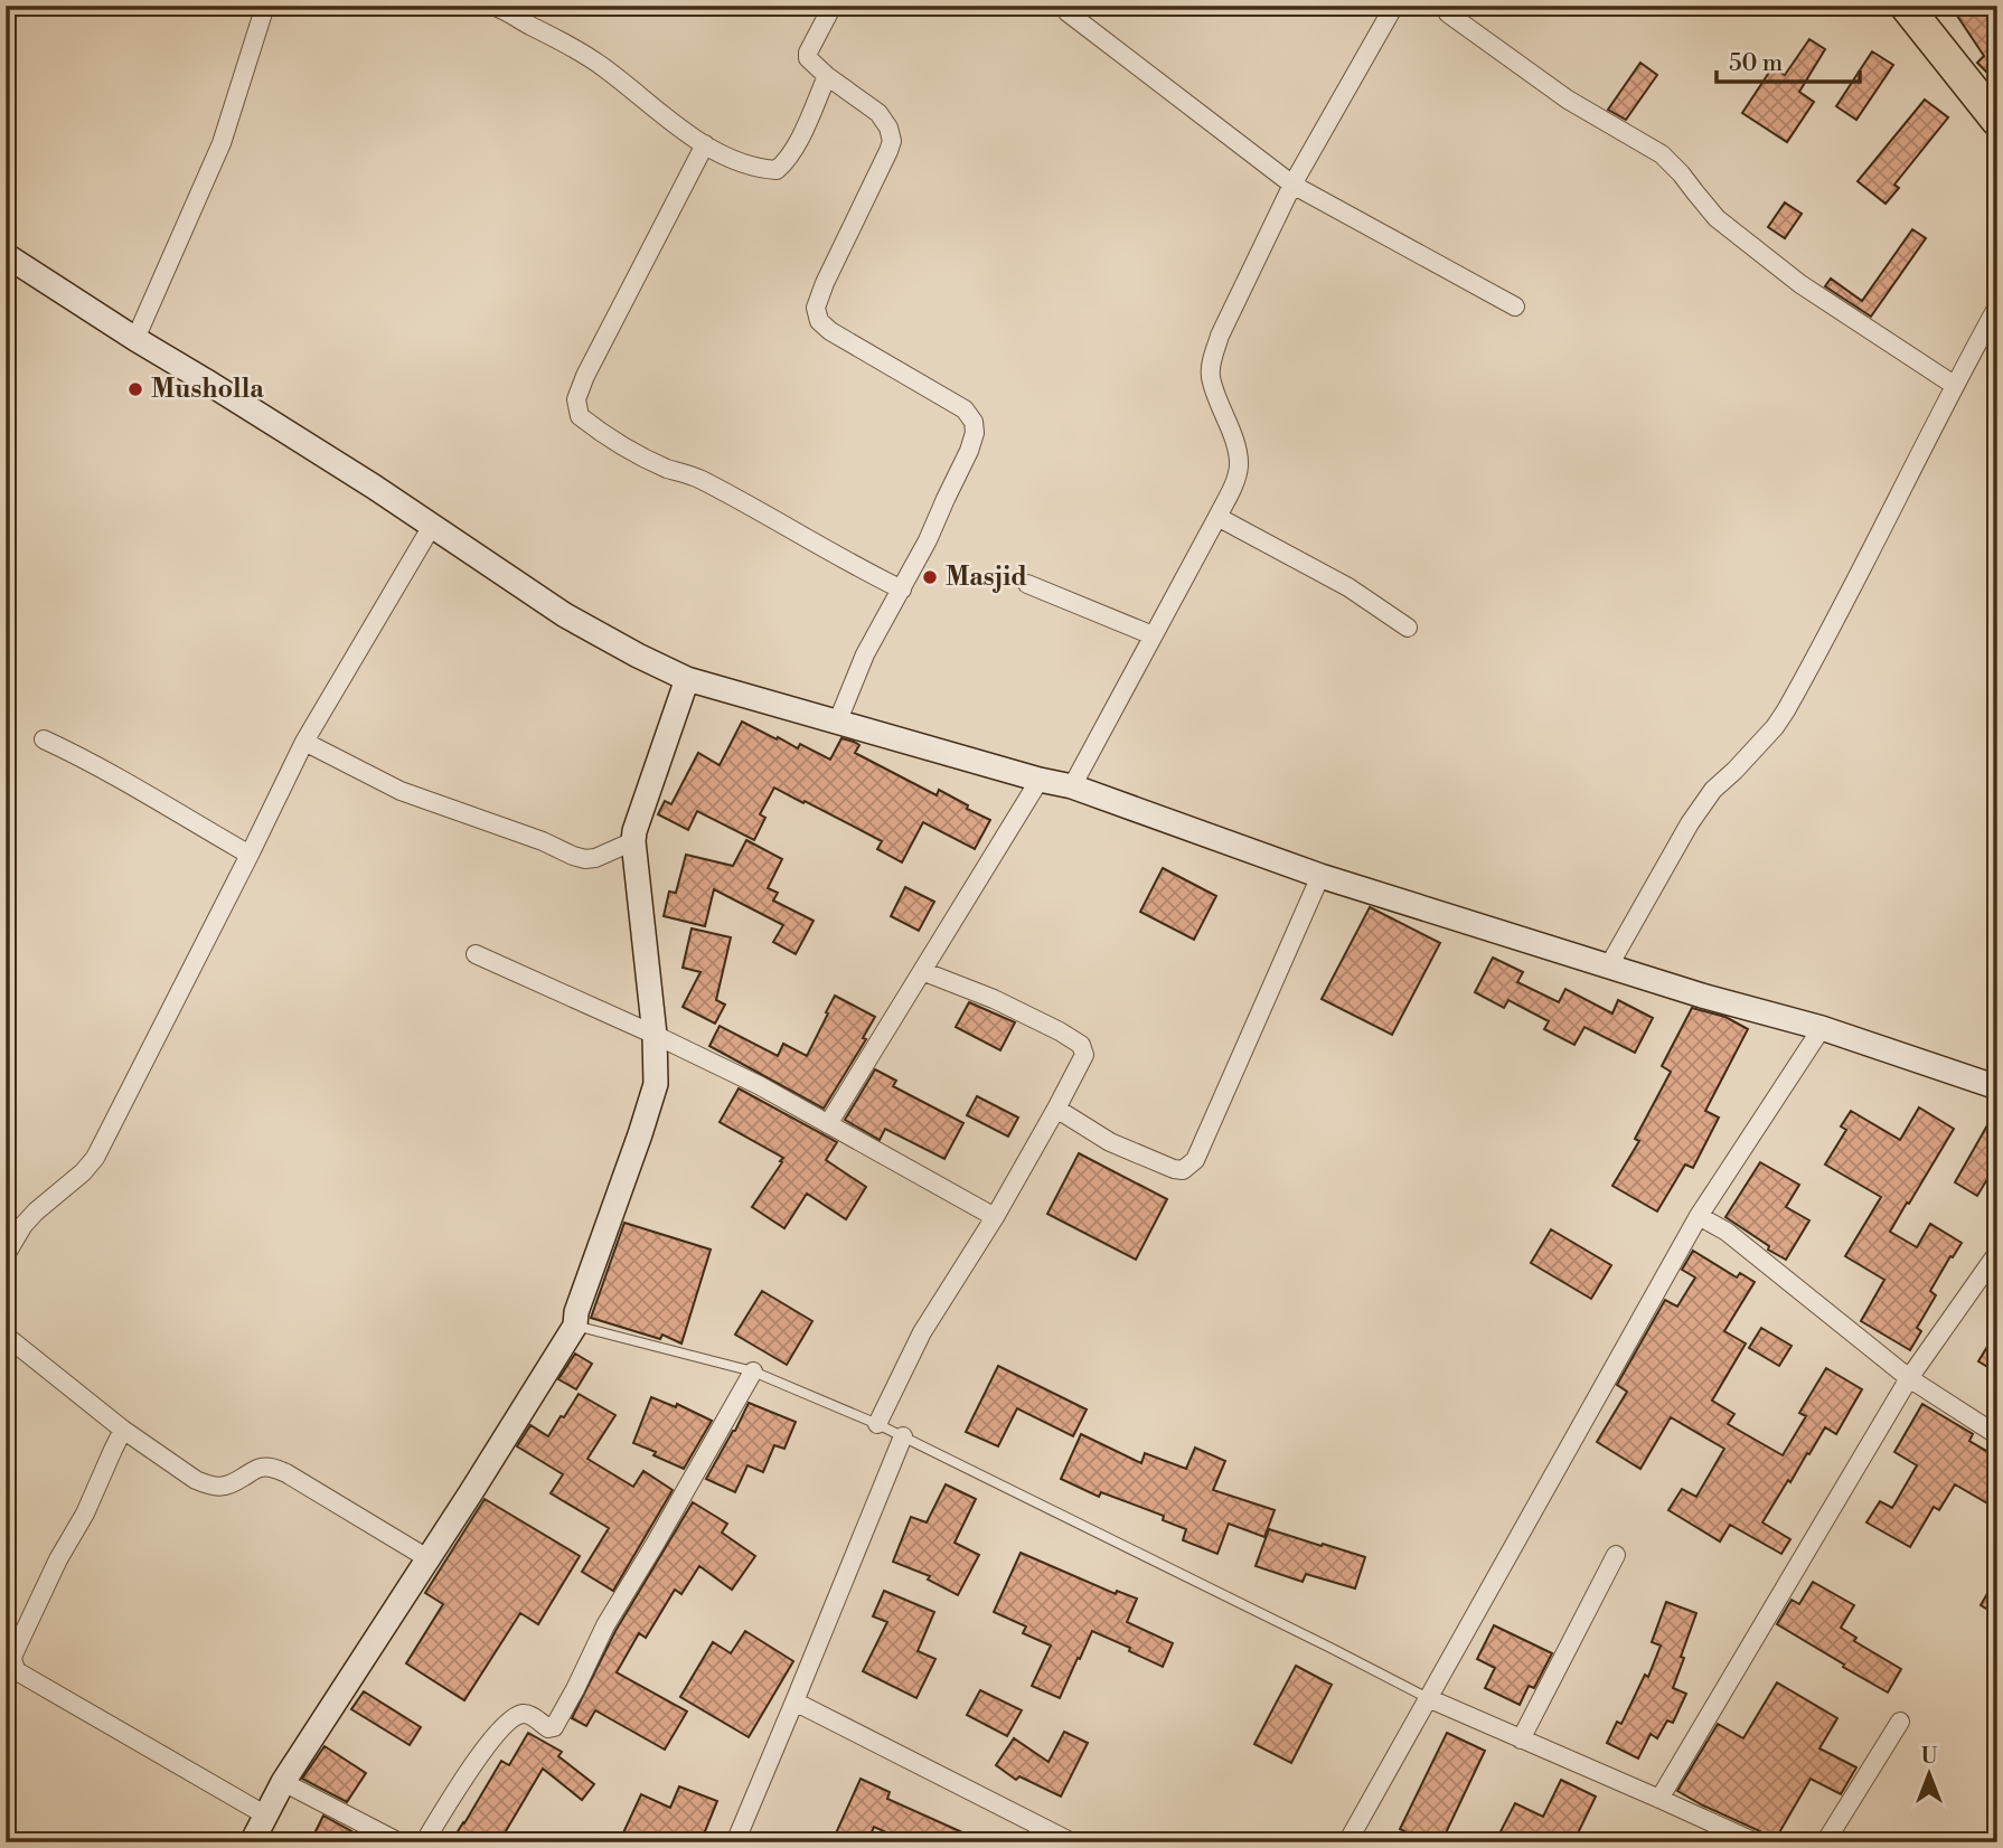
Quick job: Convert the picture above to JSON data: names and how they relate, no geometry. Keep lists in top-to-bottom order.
{
  "places": ["Musholla", "Masjid"],
  "scale_bar": "50 m",
  "north": "top"
}
